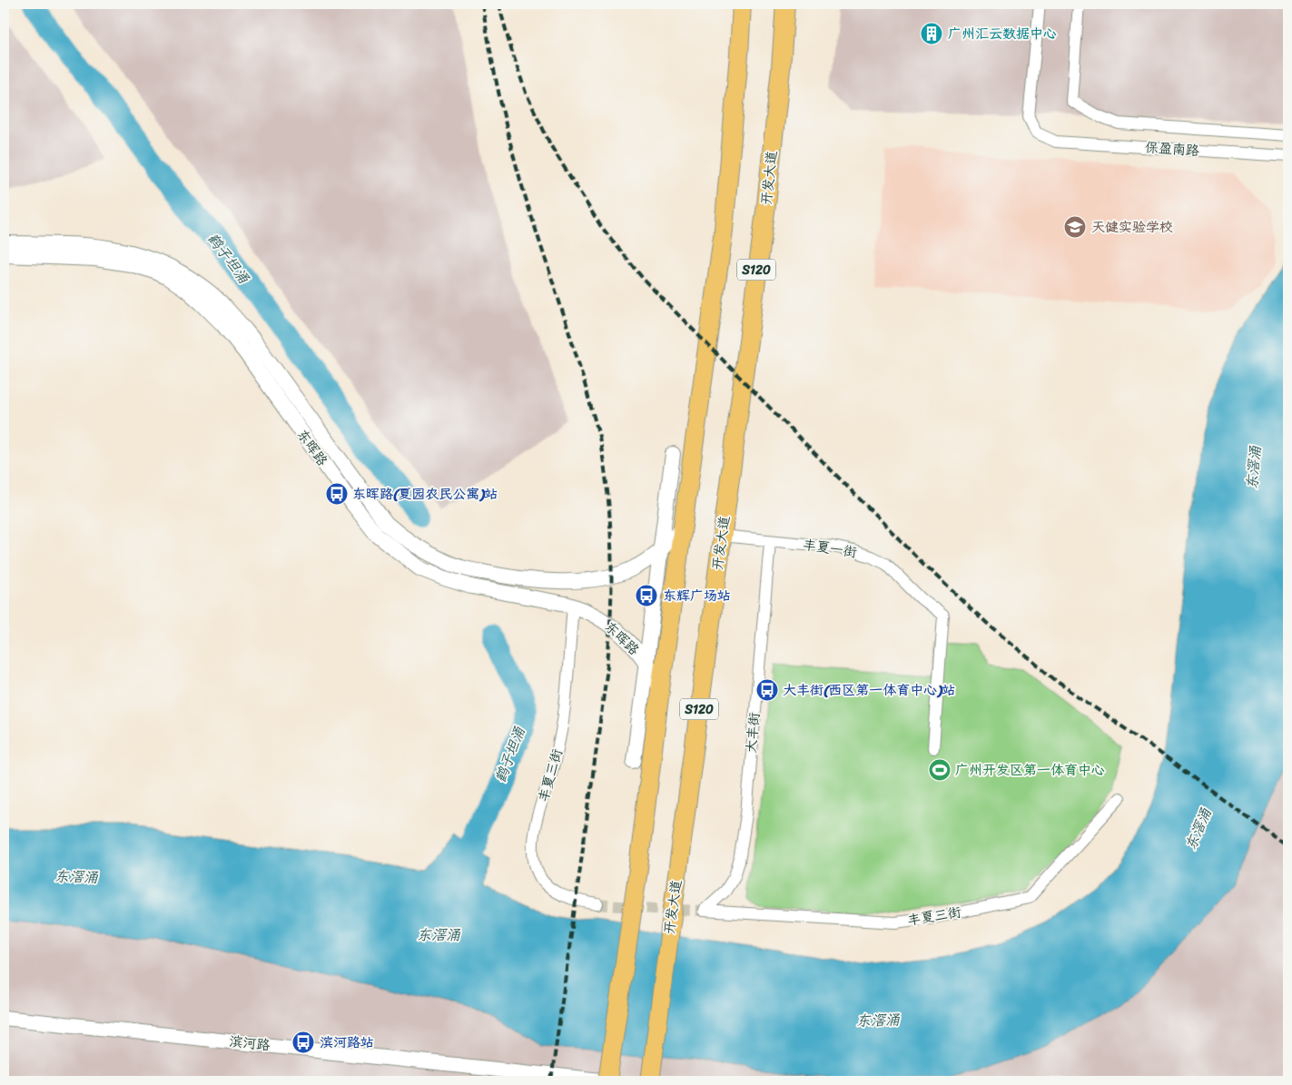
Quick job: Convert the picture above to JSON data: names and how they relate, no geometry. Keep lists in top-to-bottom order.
{
  "streets": {
    "main road": ["开发大道", "S120"],
    "street": [
      "保盈南路",
      "东晖路",
      "丰夏一街",
      "大丰街",
      "丰夏三街",
      "滨河路"
    ]
  },
  "crossings": [
    ["开发大道", "丰夏一街"],
    ["S120", "东晖路"],
    ["S120", "滨河路"],
    ["东晖路", "丰夏三街"],
    ["丰夏一街", "大丰街"],
    ["大丰街", "丰夏三街"]
  ],
  "water": ["鹤子坦涌", "东滘涌"],
  "places": {
    "building": ["广州汇云数据中心"],
    "school or university": ["天健实验学校"],
    "bus stop": [
      "东晖路(夏园农民公寓)站",
      "东辉广场站",
      "大丰街(西区第一体育中心)站",
      "滨河路站"
    ],
    "sports": ["广州开发区第一体育中心"]
  }
}
